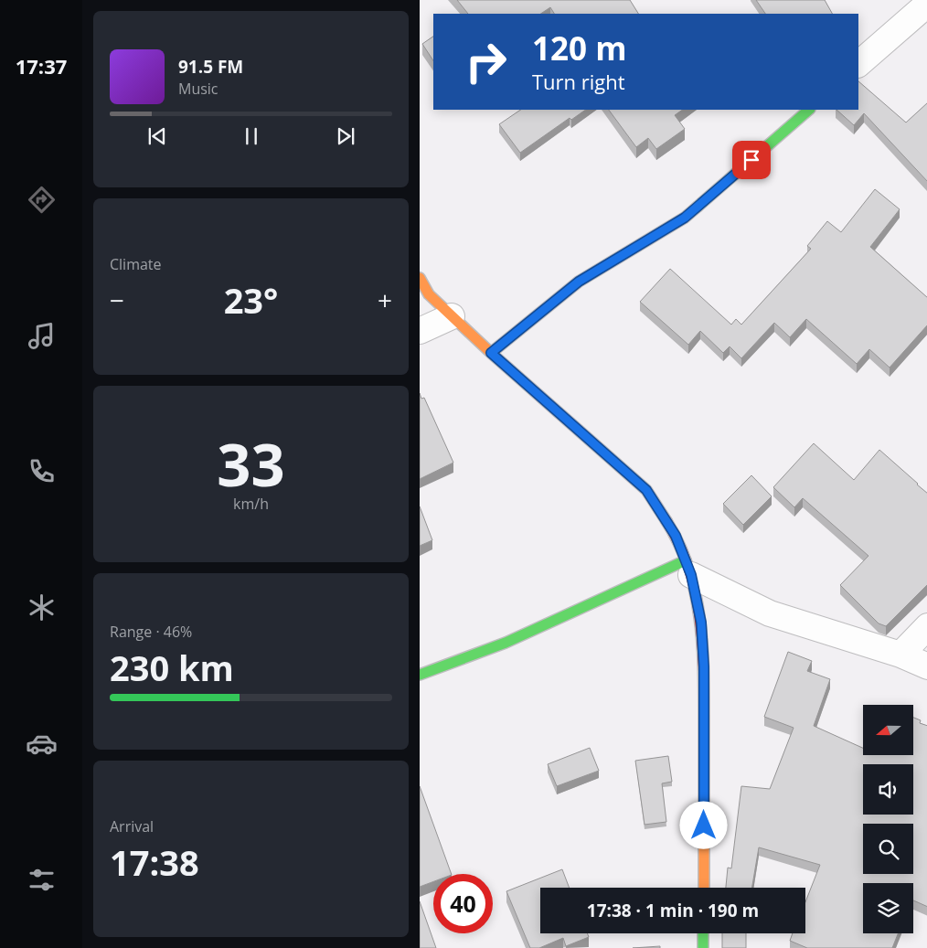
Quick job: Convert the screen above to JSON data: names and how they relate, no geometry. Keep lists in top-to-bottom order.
{
  "north": "left",
  "page": {
    "tabs": "17:37",
    "turn": ["120 m", "Turn right"],
    "song": ["91.5 FM", "Music"],
    "tile": [
      "Climate",
      ["33", "km/h"],
      ["Range · 46%", "230 km"],
      ["Arrival", "17:38"]
    ],
    "heat": ["−", "23°", "+"],
    "limit": "40",
    "trip": "17:38 · 1 min · 190 m"
  }
}
